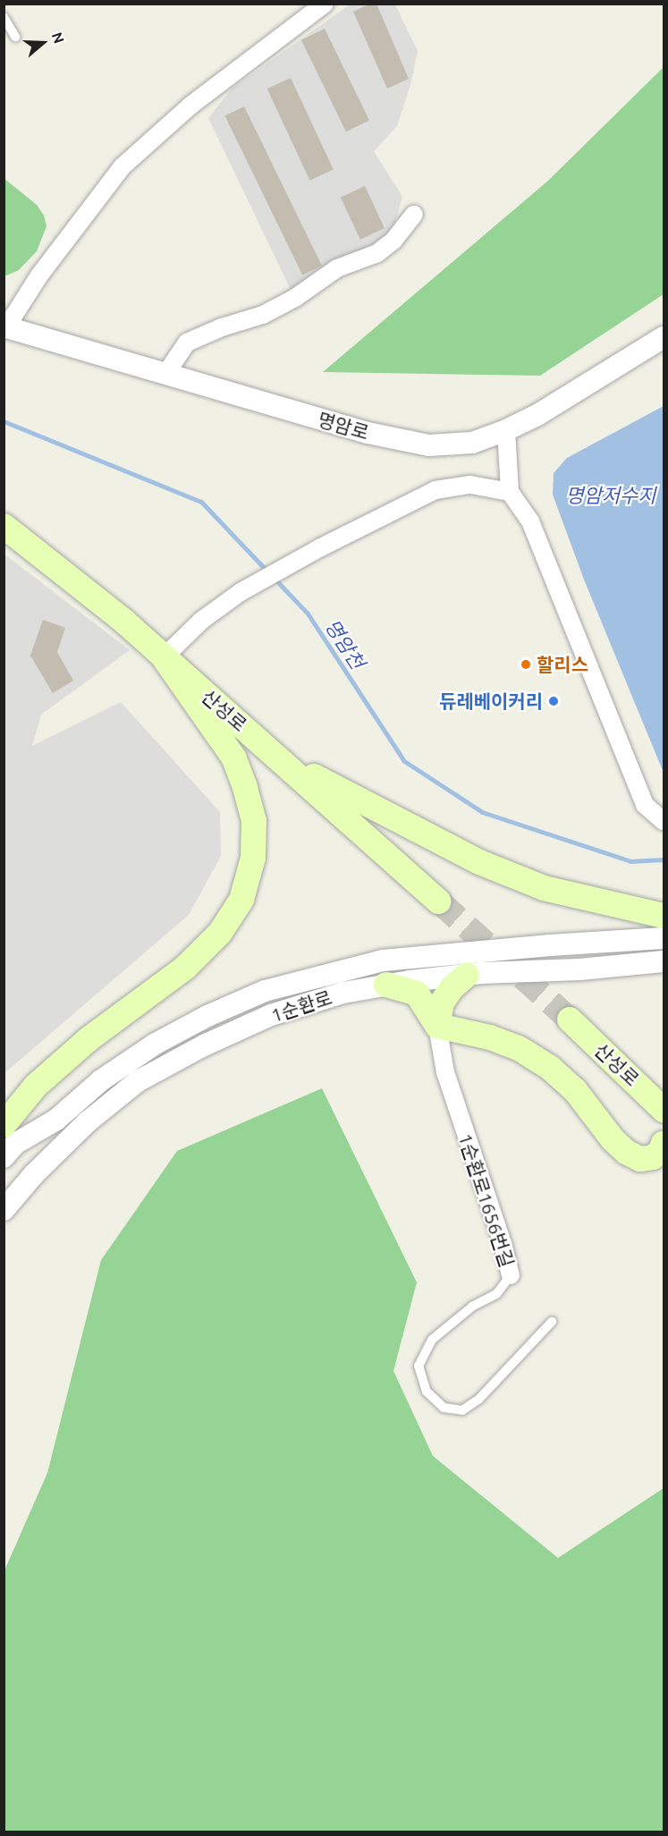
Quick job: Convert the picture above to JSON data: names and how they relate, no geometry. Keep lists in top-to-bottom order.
{
  "streets": {
    "main road": ["산성로"],
    "street": ["명암로", "1순환로", "1순환로1656번길"]
  },
  "water": ["명암저수지", "명암천"],
  "places": ["할리스", "듀레베이커리"],
  "north": "right"
}
